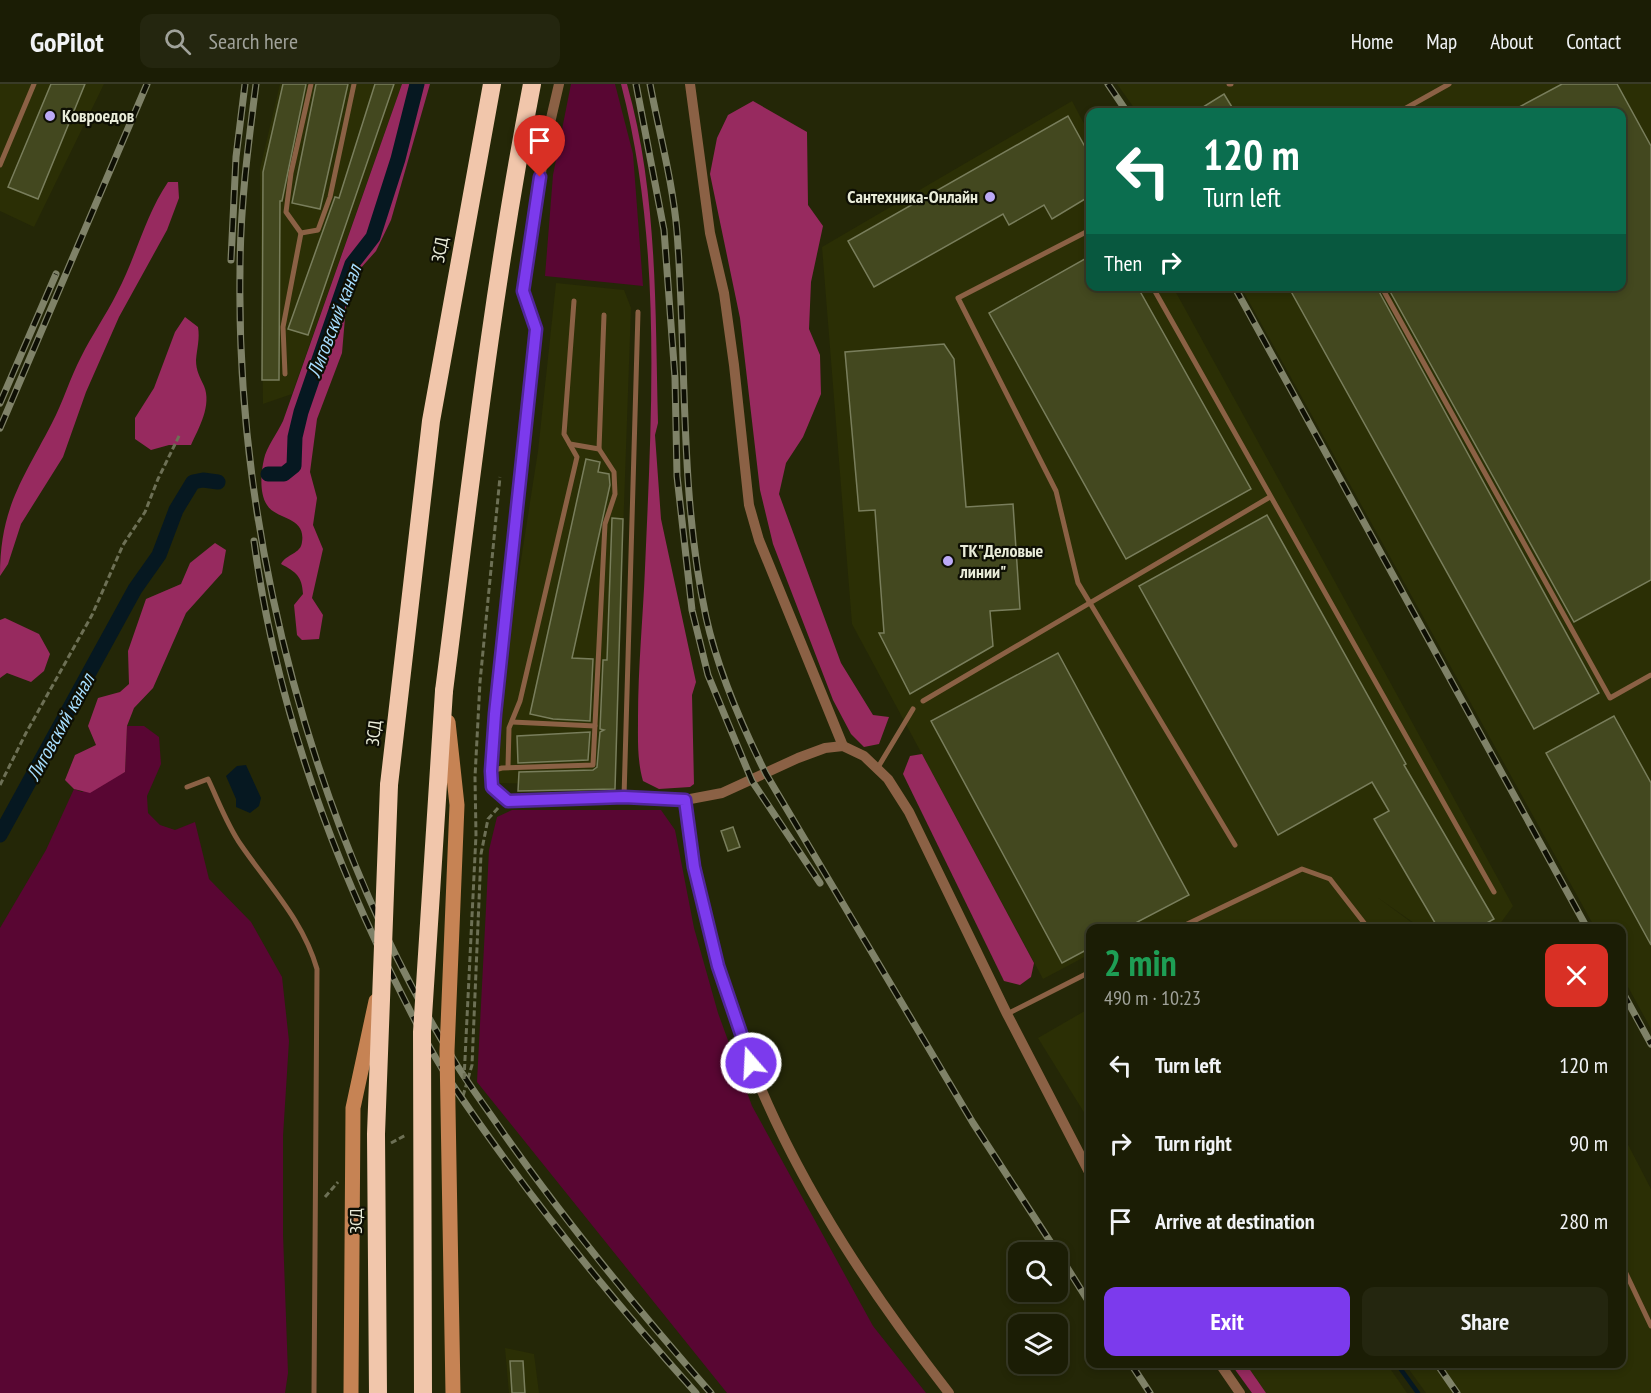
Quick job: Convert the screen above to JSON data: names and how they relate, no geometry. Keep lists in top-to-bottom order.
{
  "streets": {
    "highway": ["ЗСД"]
  },
  "water": ["Лиговский канал"],
  "places": ["Ковроедов", "Сантехника-Онлайн", "ТК\"Деловые линии\""],
  "page": {
    "header": "GoPilot",
    "search": "Search here",
    "nav": [
      "Home",
      "Map",
      "About",
      "Contact"
    ],
    "turn": ["120 m", "Turn left"],
    "then": "Then",
    "heading": ["2 min", "490 m · 10:23"],
    "list": [
      {
        "name": "Turn left",
        "value": "120 m"
      },
      {
        "name": "Turn right",
        "value": "90 m"
      },
      {
        "name": "Arrive at destination",
        "value": "280 m"
      }
    ],
    "buttons": ["Exit", "Share"]
  }
}
